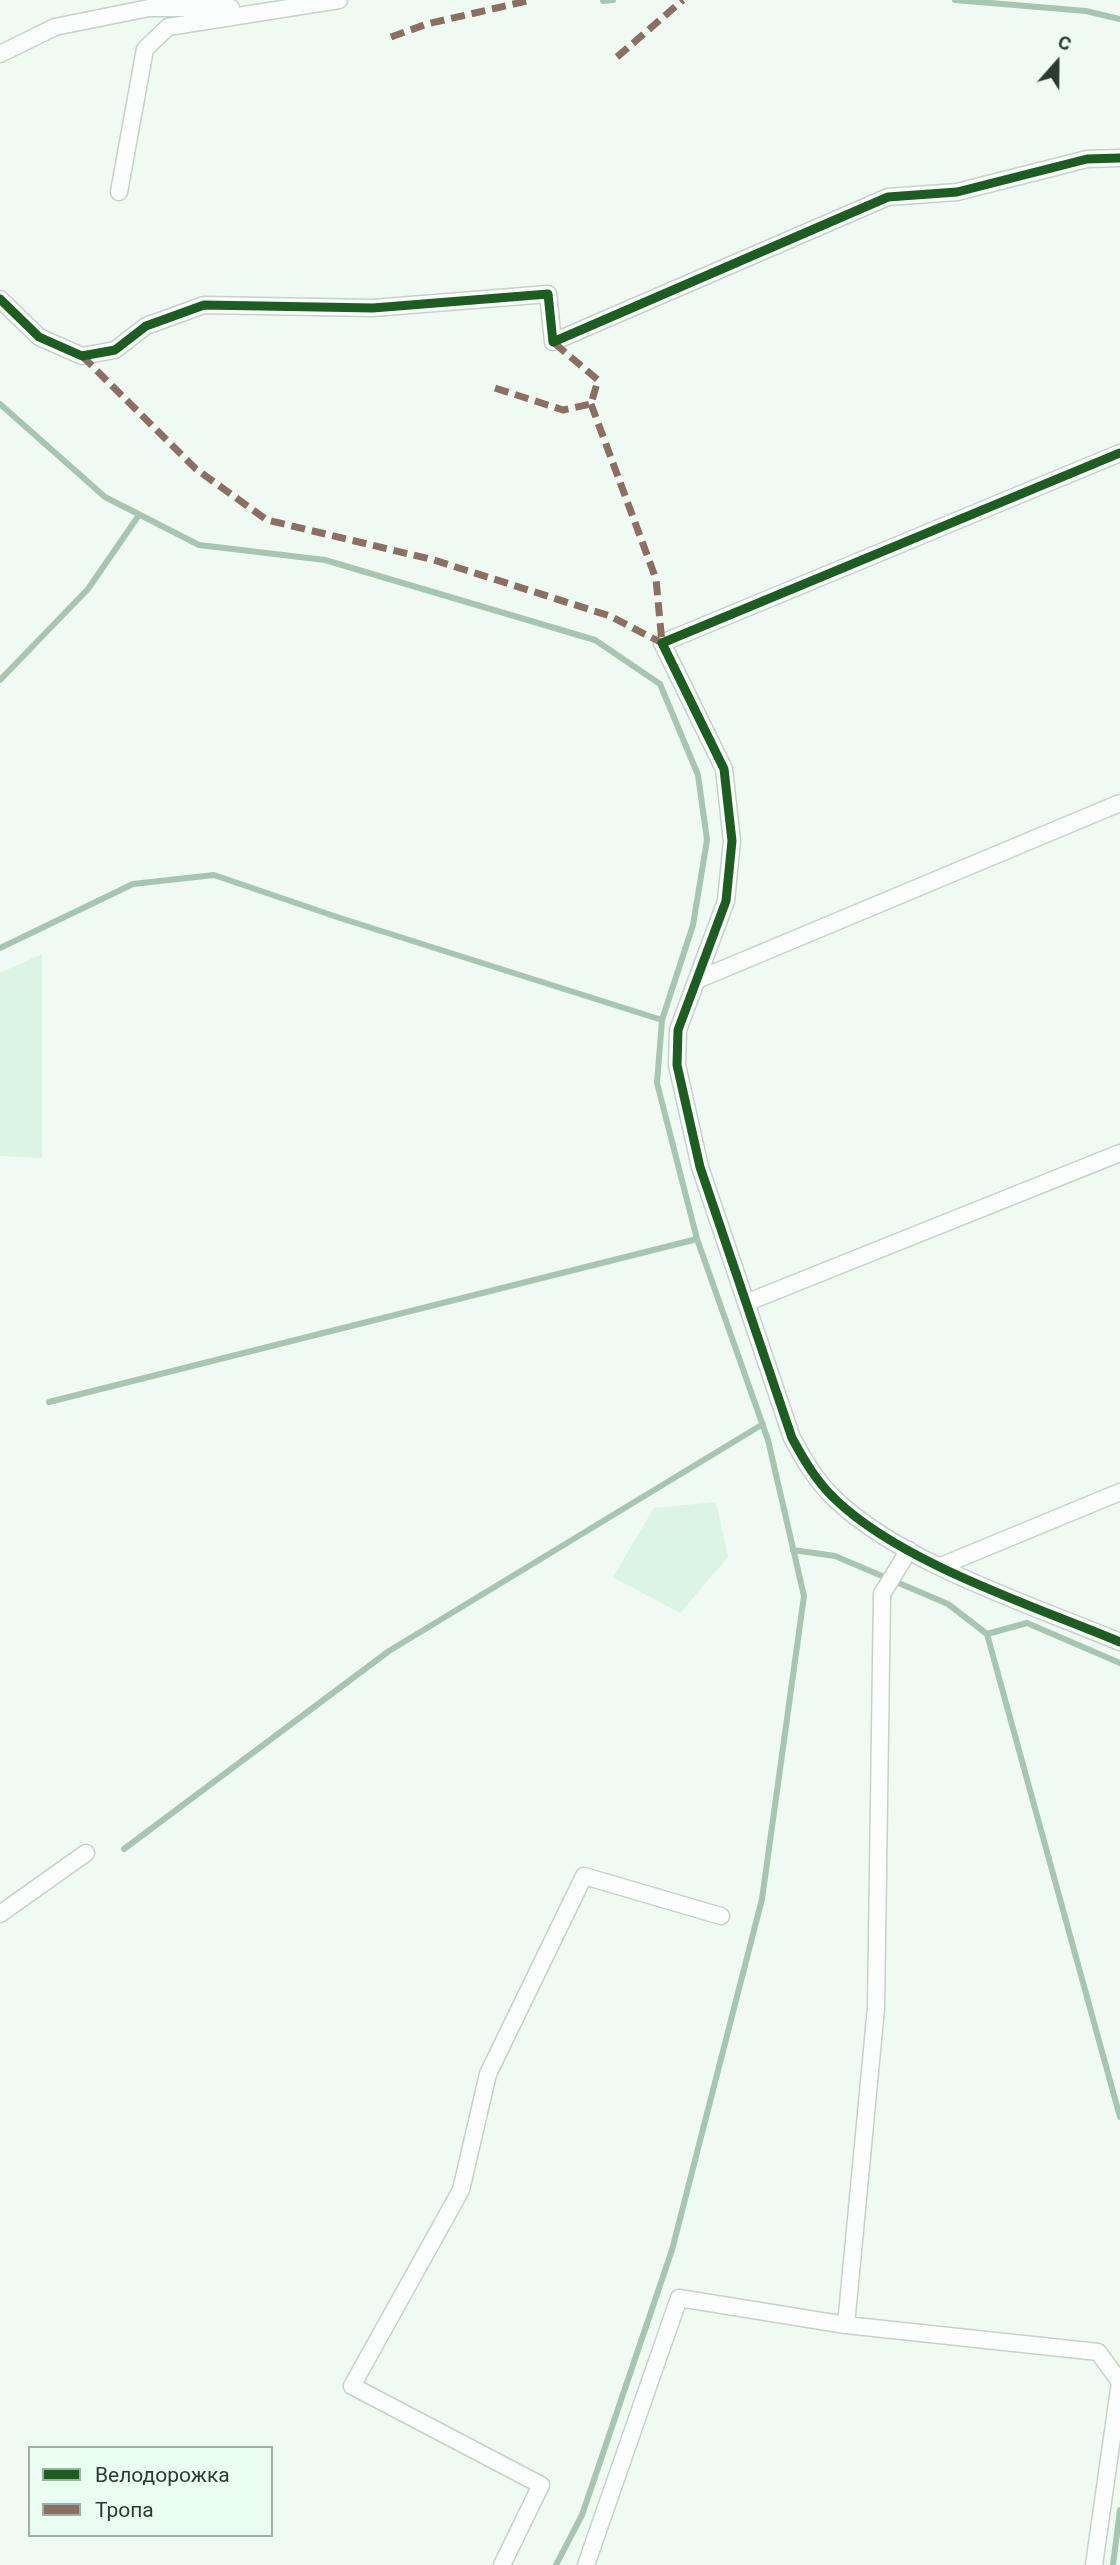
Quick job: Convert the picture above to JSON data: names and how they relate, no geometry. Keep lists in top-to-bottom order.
{
  "legend": ["Велодорожка", "Тропа"],
  "north": "top"
}
